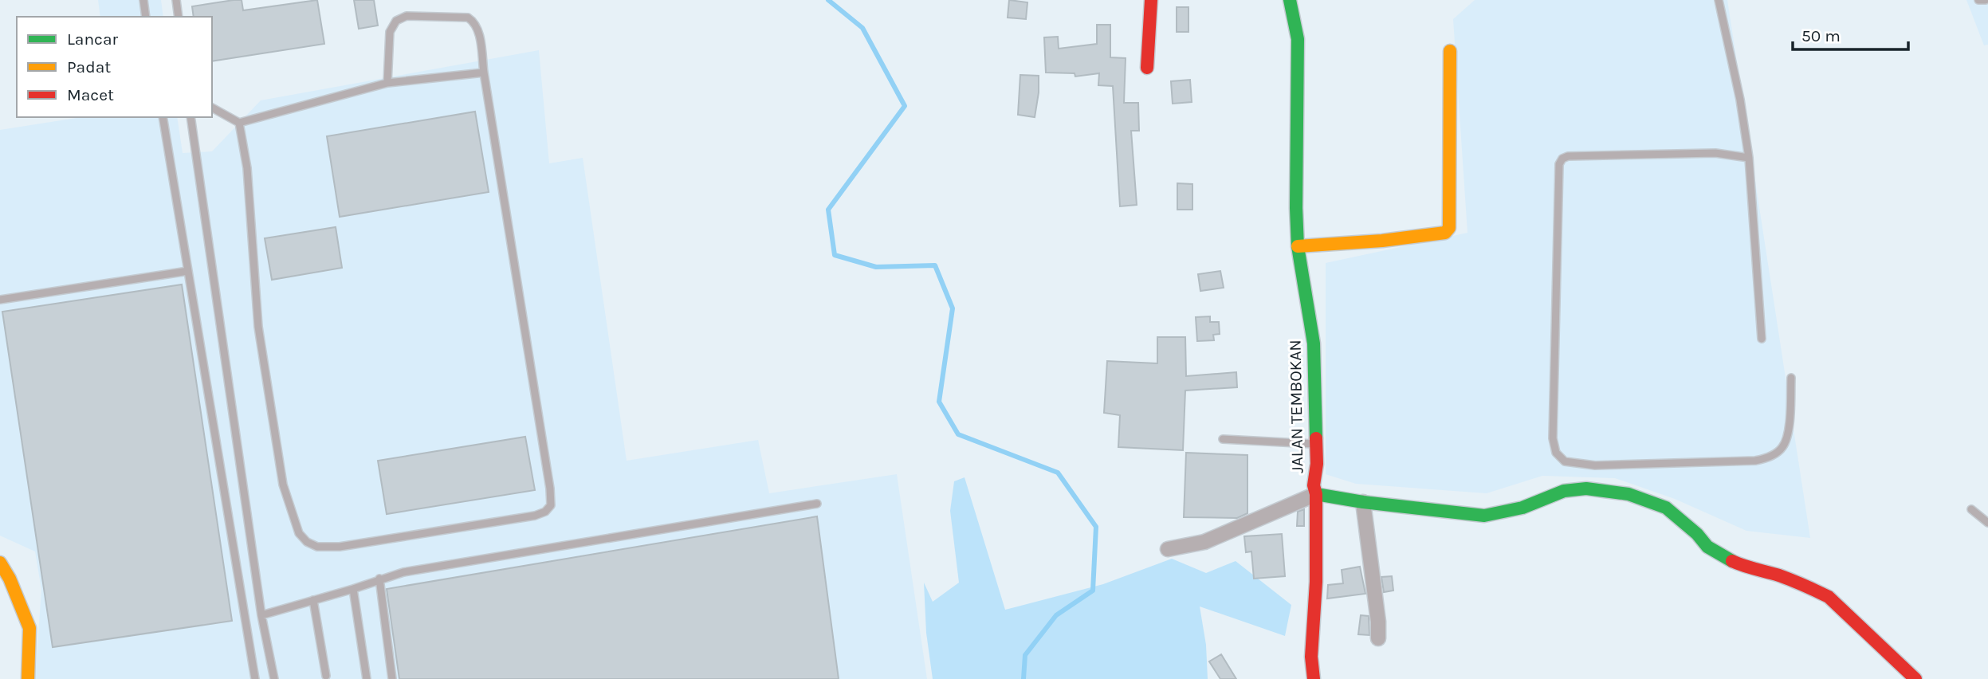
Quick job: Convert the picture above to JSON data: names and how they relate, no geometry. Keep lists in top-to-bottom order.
{
  "streets": {
    "street": ["JALAN TEMBOKAN"]
  },
  "legend": ["Lancar", "Padat", "Macet"],
  "scale_bar": "50 m"
}
